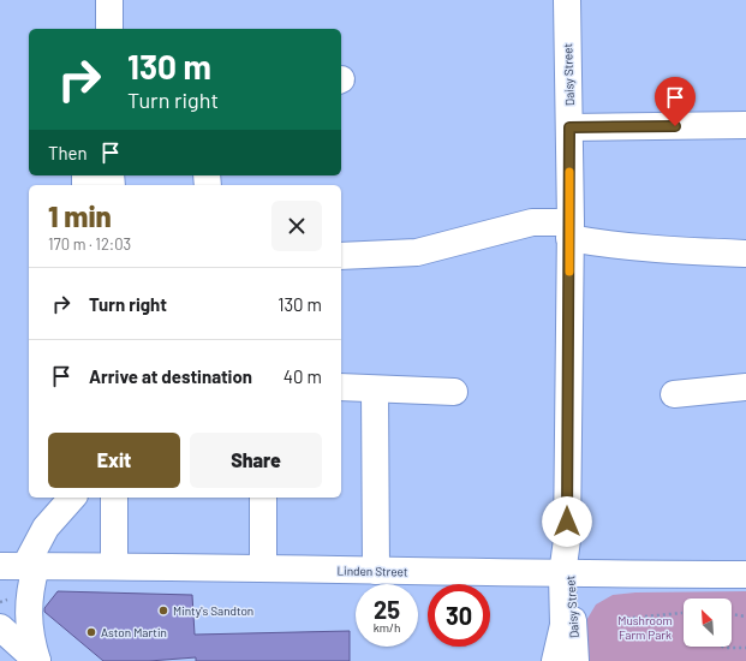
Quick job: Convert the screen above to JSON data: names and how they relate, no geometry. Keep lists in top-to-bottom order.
{
  "streets": {
    "street": ["Daisy Street", "Linden Street"]
  },
  "crossings": [
    ["Daisy Street", "Linden Street"]
  ],
  "parks": ["Mushroom Farm Park"],
  "places": ["Minty's Sandton", "Aston Martin"],
  "north": "top left",
  "page": {
    "turn": ["130 m", "Turn right"],
    "then": "Then",
    "heading": ["1 min", "170 m · 12:03"],
    "list": [
      {
        "name": "Turn right",
        "value": "130 m"
      },
      {
        "name": "Arrive at destination",
        "value": "40 m"
      }
    ],
    "buttons": ["Exit", "Share"],
    "speed": "25 km/h",
    "limit": "30"
  }
}
